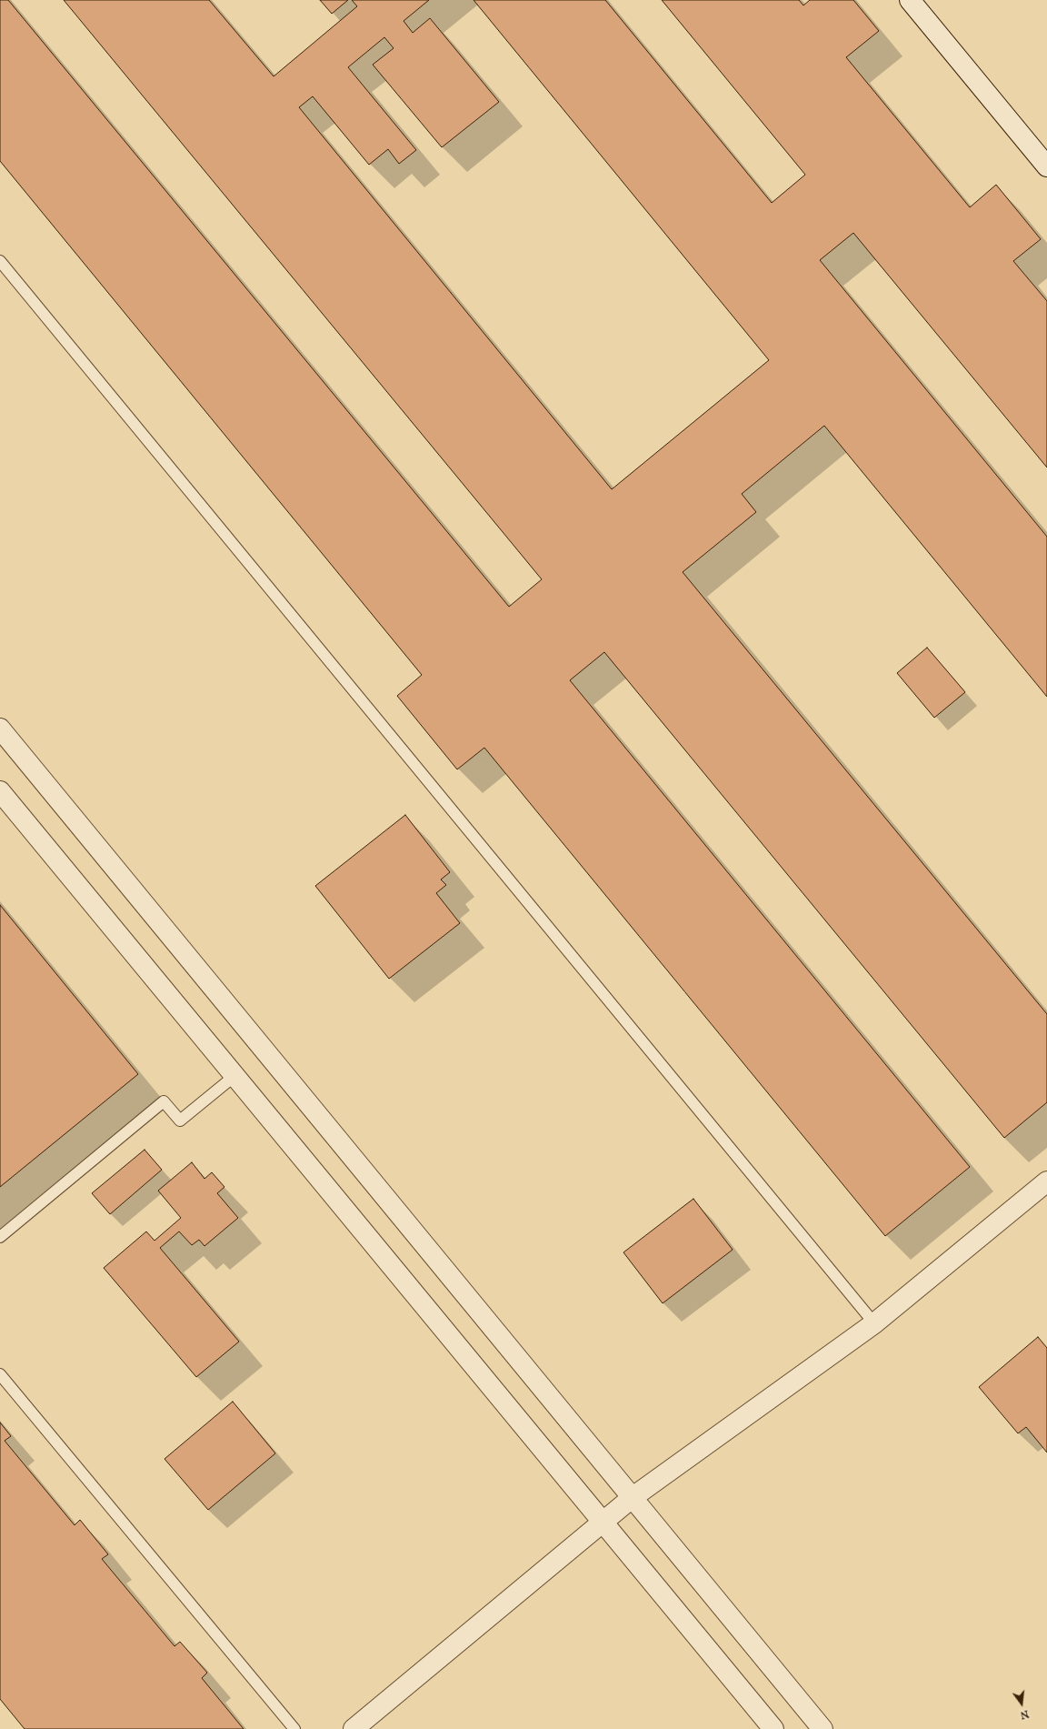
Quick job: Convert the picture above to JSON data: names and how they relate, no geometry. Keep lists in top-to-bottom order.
{
  "north": "bottom"
}
